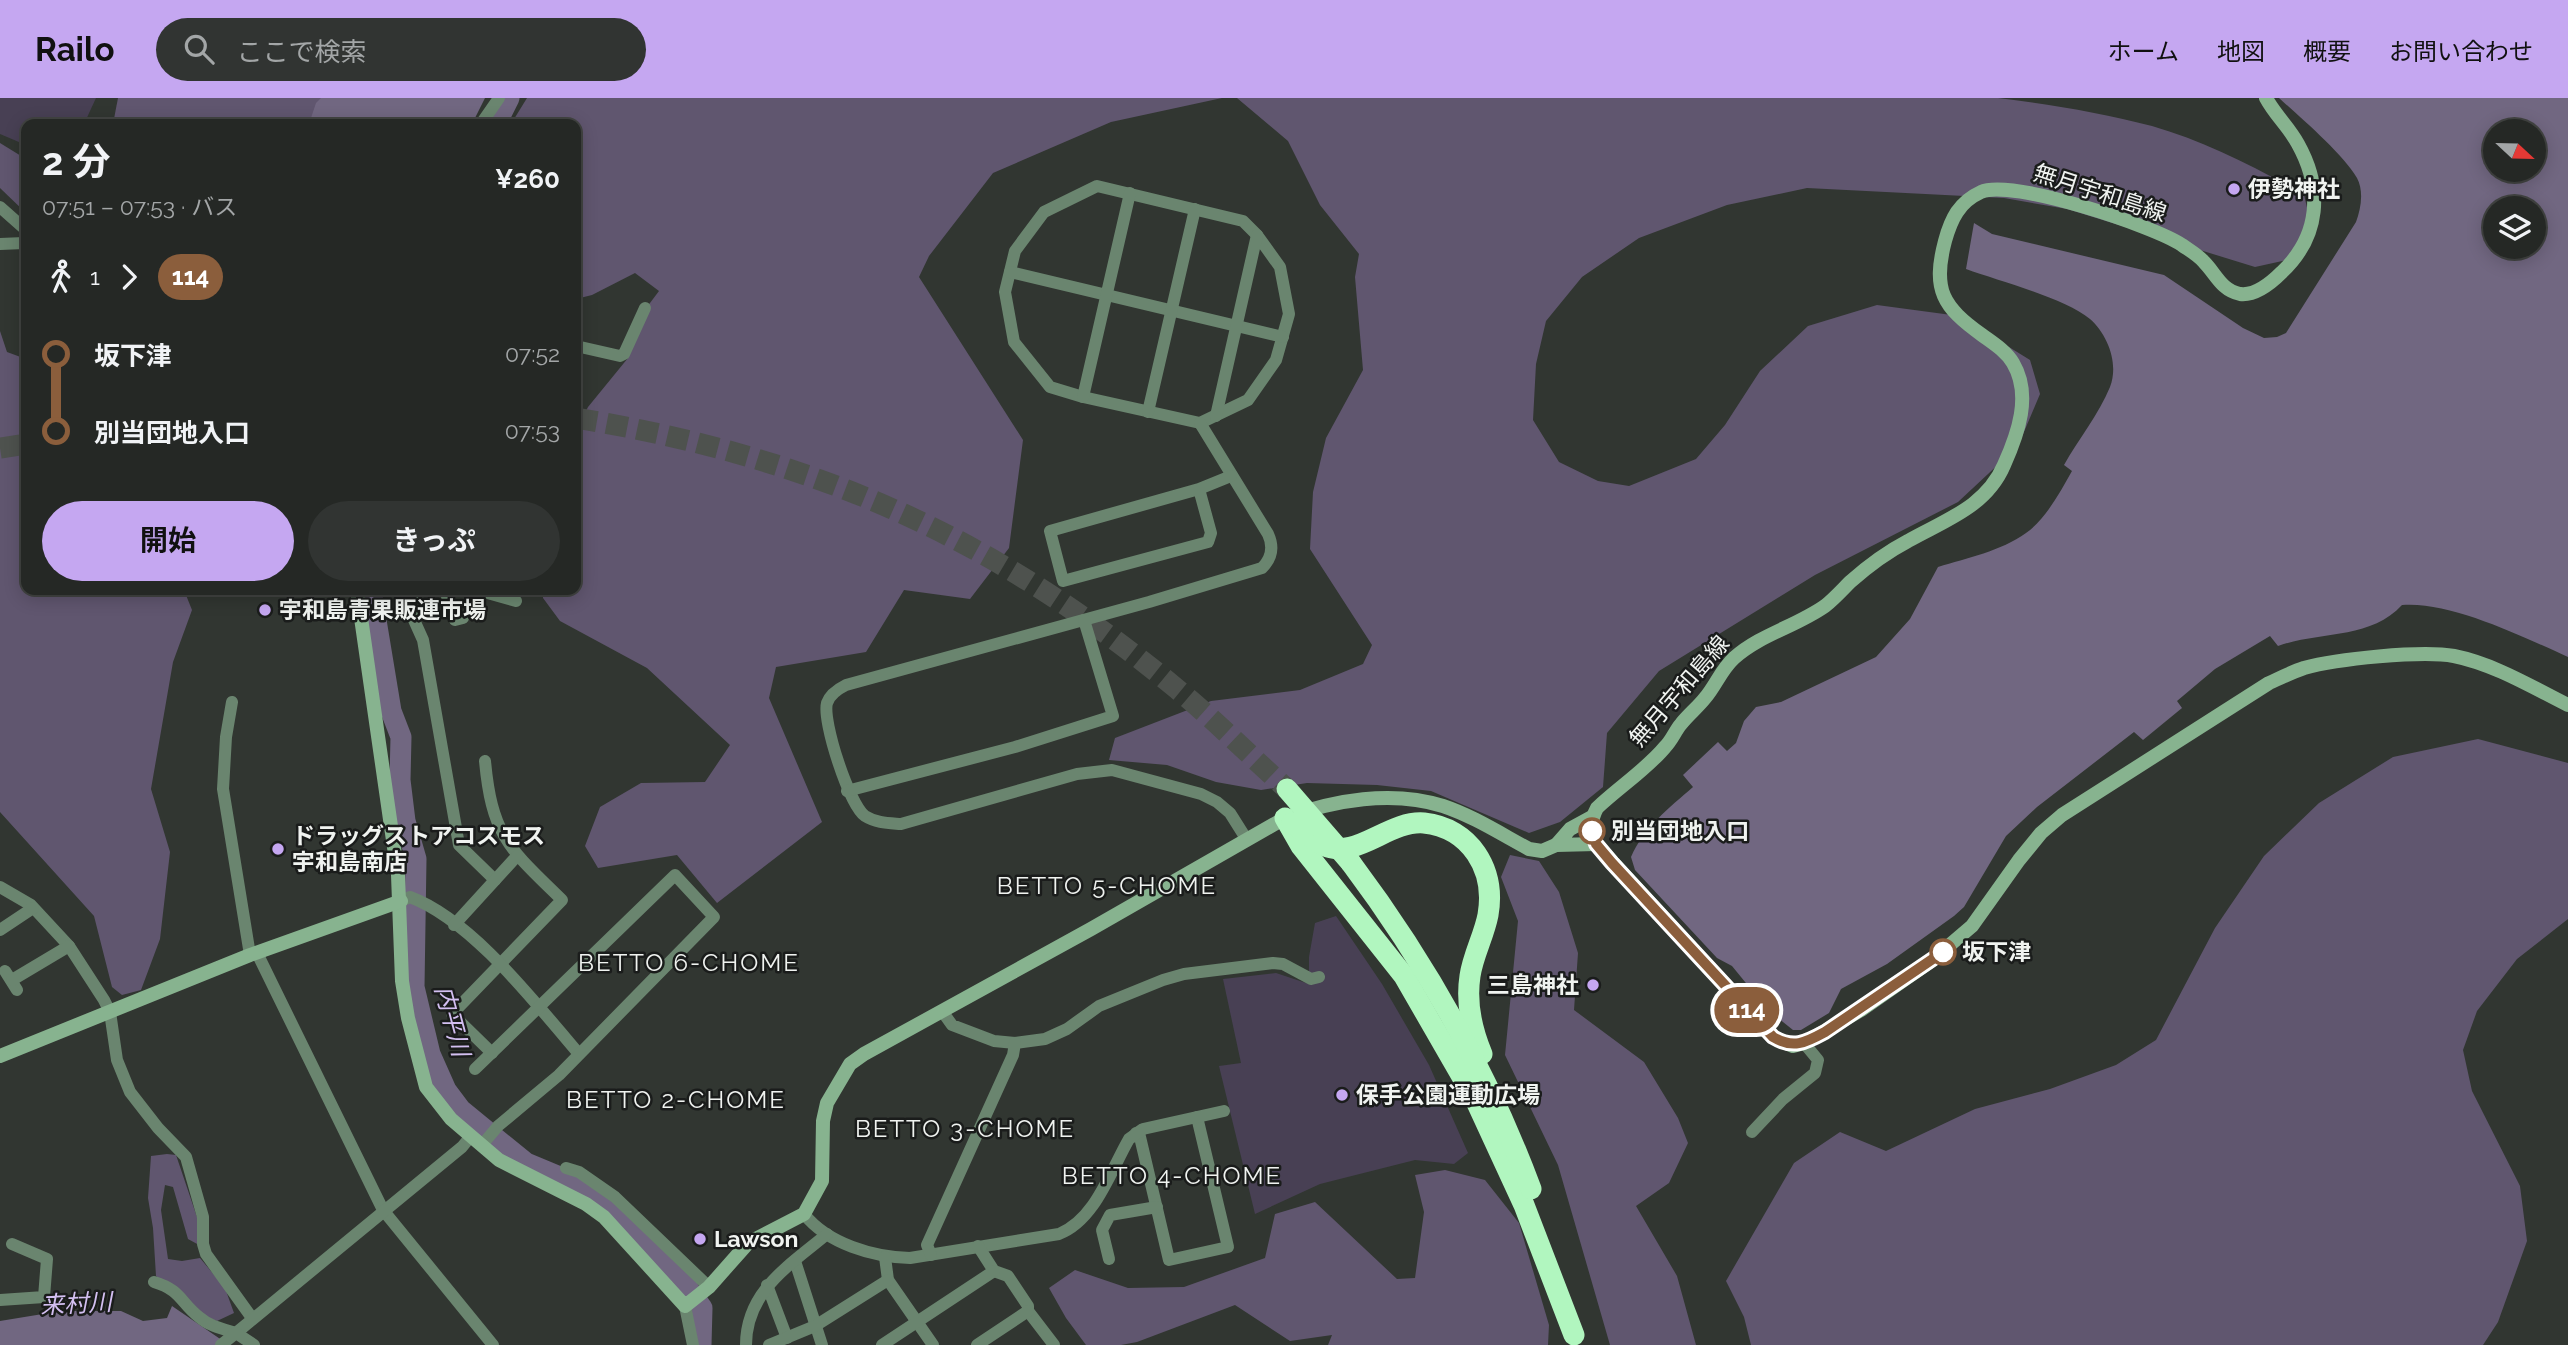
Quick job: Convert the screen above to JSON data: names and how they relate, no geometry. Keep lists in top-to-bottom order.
{
  "streets": {
    "main road": ["無月宇和島線"]
  },
  "districts": [
    "BETTO 5-CHOME",
    "BETTO 6-CHOME",
    "BETTO 2-CHOME",
    "BETTO 3-CHOME",
    "BETTO 4-CHOME"
  ],
  "water": ["内平川", "来村川"],
  "places": [
    "伊勢神社",
    "宇和島青果販連市場",
    "別当団地入口",
    "ドラッグストアコスモス 宇和島南店",
    "坂下津",
    "三島神社",
    "保手公園運動広場",
    "Lawson"
  ],
  "lines": ["bus line 114"],
  "north": "right",
  "page": {
    "header": "Railo",
    "search": "ここで検索",
    "nav": [
      "ホーム",
      "地図",
      "概要",
      "お問い合わせ"
    ],
    "on_map": "114",
    "heading": ["2 分", "07:51 – 07:53 · バス", "¥260"],
    "legs": ["1", "114"],
    "list": [
      {
        "name": "坂下津",
        "value": "07:52"
      },
      {
        "name": "別当団地入口",
        "value": "07:53"
      }
    ],
    "buttons": ["開始", "きっぷ"]
  }
}
